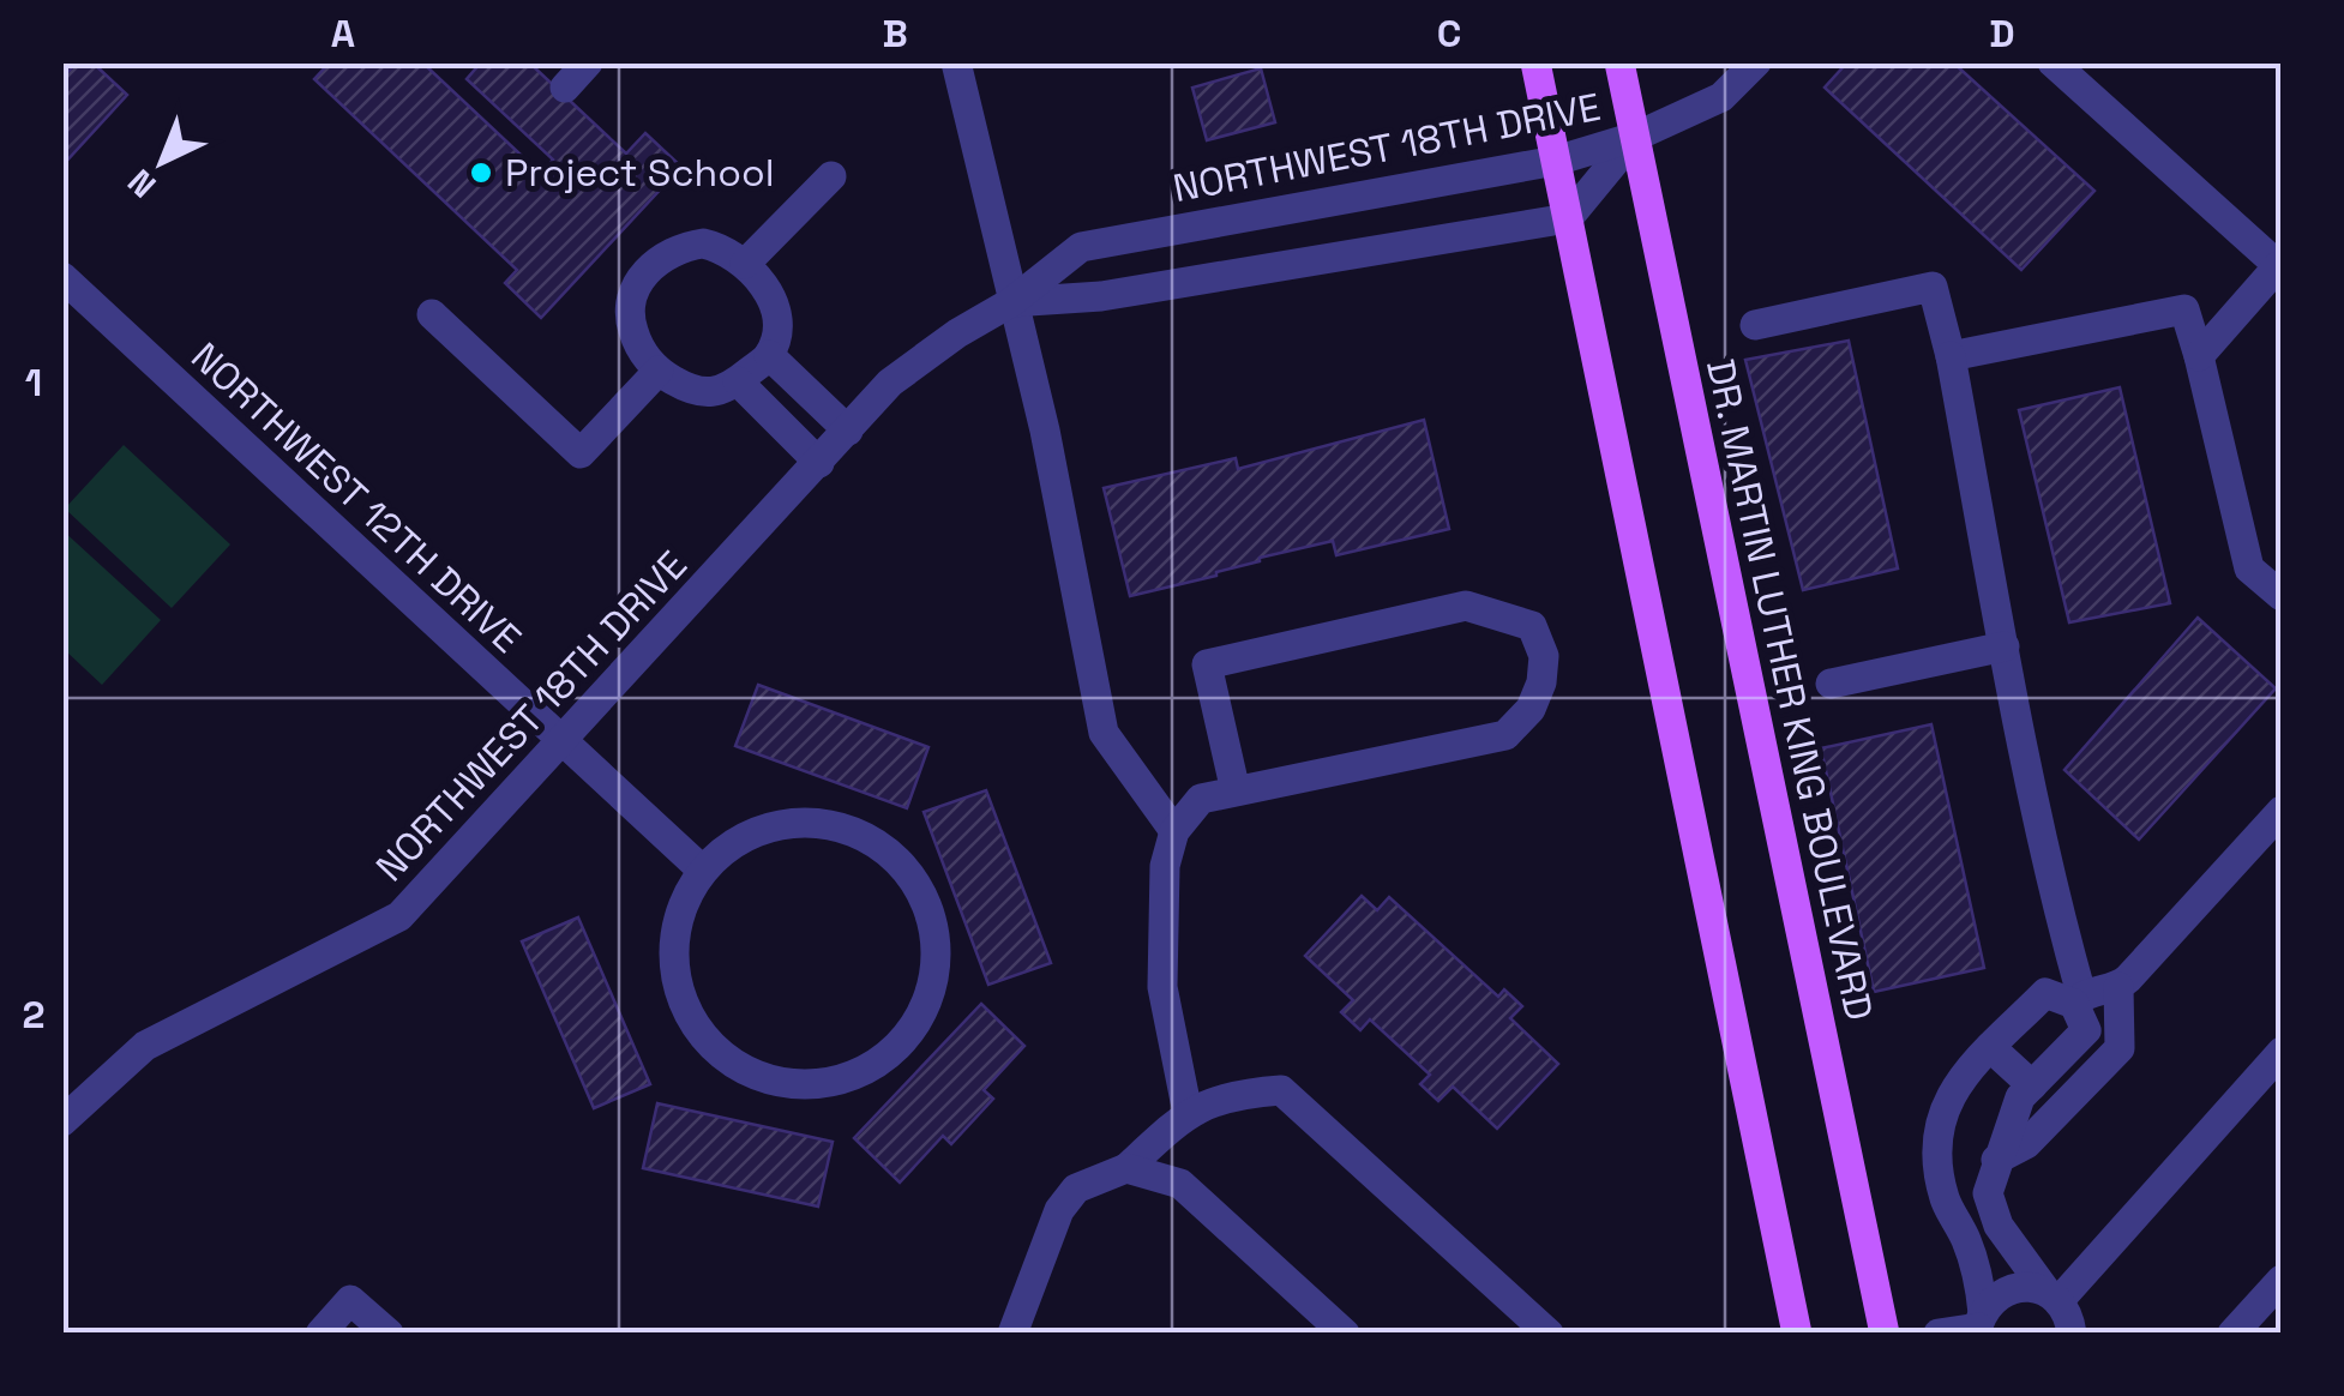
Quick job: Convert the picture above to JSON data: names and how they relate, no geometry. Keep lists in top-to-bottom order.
{
  "streets": {
    "main road": ["DR. MARTIN LUTHER KING BOULEVARD"],
    "street": ["NORTHWEST 18TH DRIVE", "NORTHWEST 12TH DRIVE"]
  },
  "crossings": [
    ["NORTHWEST 18TH DRIVE", "NORTHWEST 12TH DRIVE"],
    ["NORTHWEST 18TH DRIVE", "DR. MARTIN LUTHER KING BOULEVARD"]
  ],
  "places": ["Project School"],
  "north": "bottom left",
  "grid": {
    "columns": [
      "A",
      "B",
      "C",
      "D"
    ],
    "rows": ["1", "2"]
  }
}
